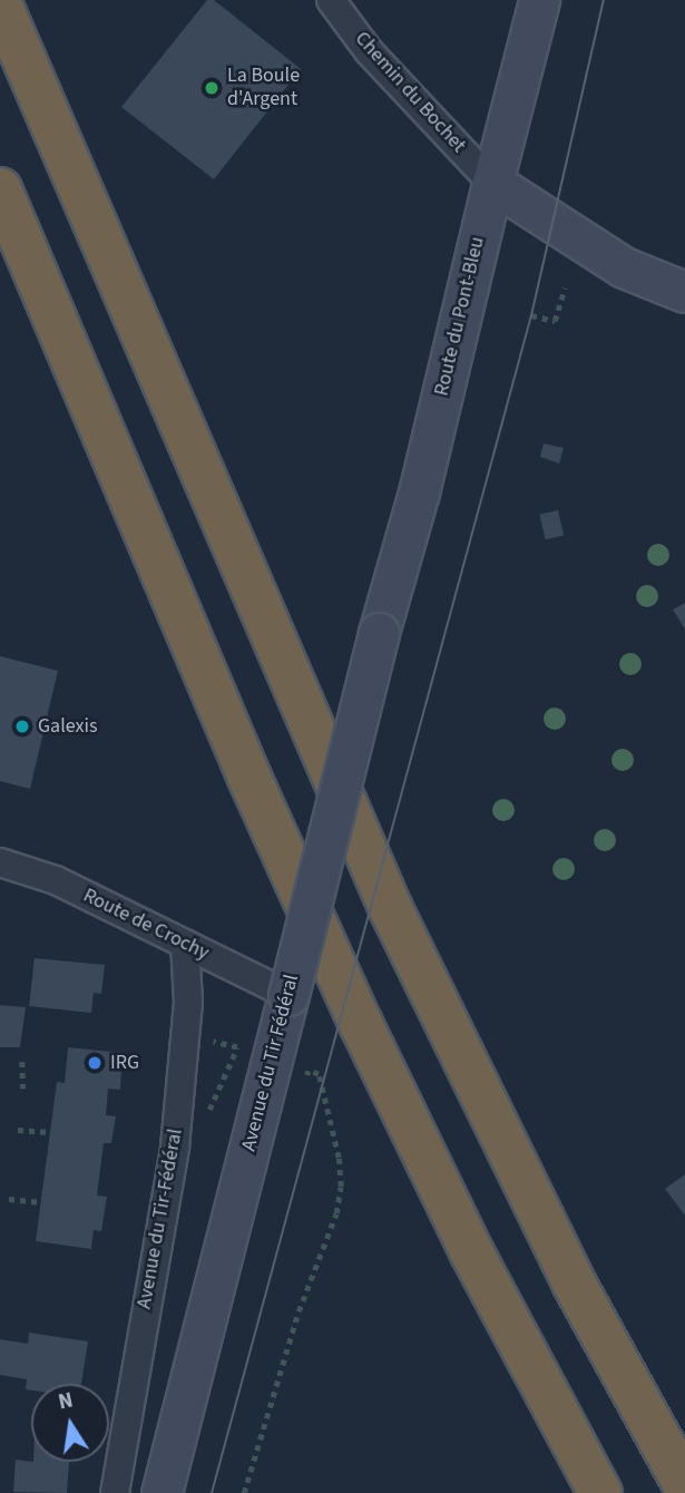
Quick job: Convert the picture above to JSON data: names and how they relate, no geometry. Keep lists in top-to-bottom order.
{
  "streets": {
    "main road": ["Route du Pont-Bleu", "Avenue du Tir Fédéral"],
    "street": ["Chemin du Bochet", "Route de Crochy", "Avenue du Tir-Fédéral"]
  },
  "crossings": [
    ["Chemin du Bochet", "Route du Pont-Bleu"],
    ["Route du Pont-Bleu", "Avenue du Tir Fédéral"],
    ["Route de Crochy", "Avenue du Tir Fédéral"],
    ["Route de Crochy", "Avenue du Tir-Fédéral"]
  ],
  "places": ["La Boule d'Argent", "Galexis", "IRG"],
  "north": "top"
}
